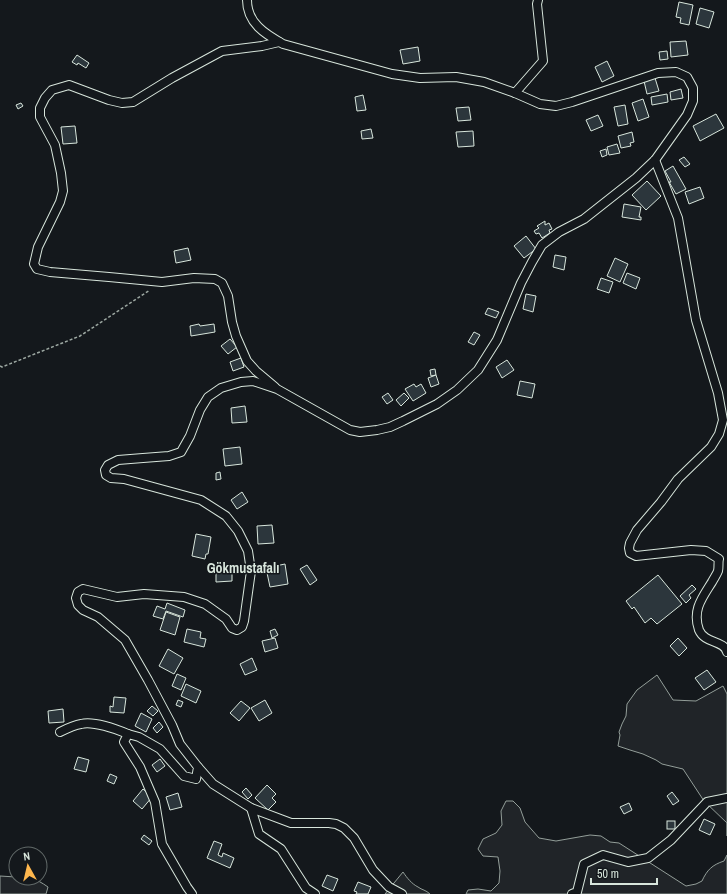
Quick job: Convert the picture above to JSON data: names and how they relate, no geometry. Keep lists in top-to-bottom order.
{
  "districts": ["Gökmustafalı"],
  "scale_bar": "50 m",
  "north": "top"
}
